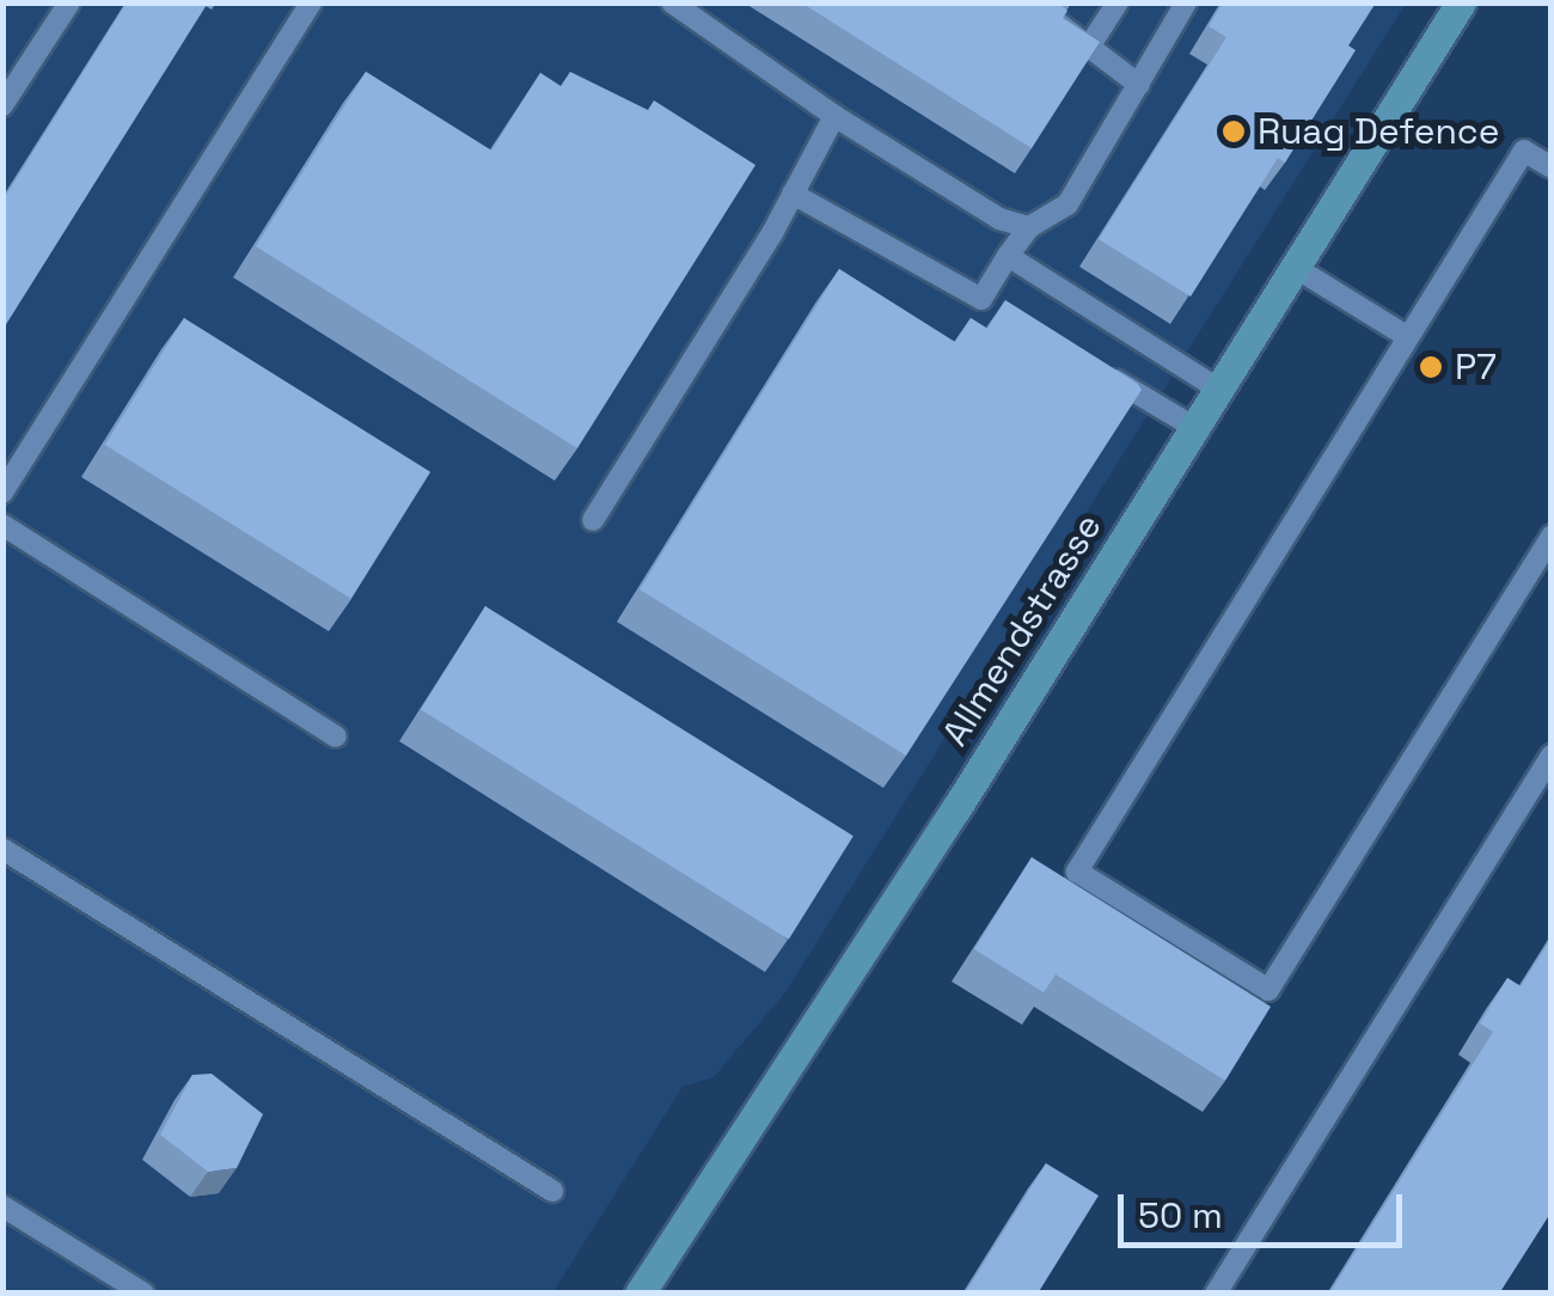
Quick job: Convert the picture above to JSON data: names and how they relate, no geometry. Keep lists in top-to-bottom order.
{
  "streets": {
    "main road": ["Allmendstrasse"]
  },
  "places": ["Ruag Defence", "P7"],
  "scale_bar": "50 m"
}
